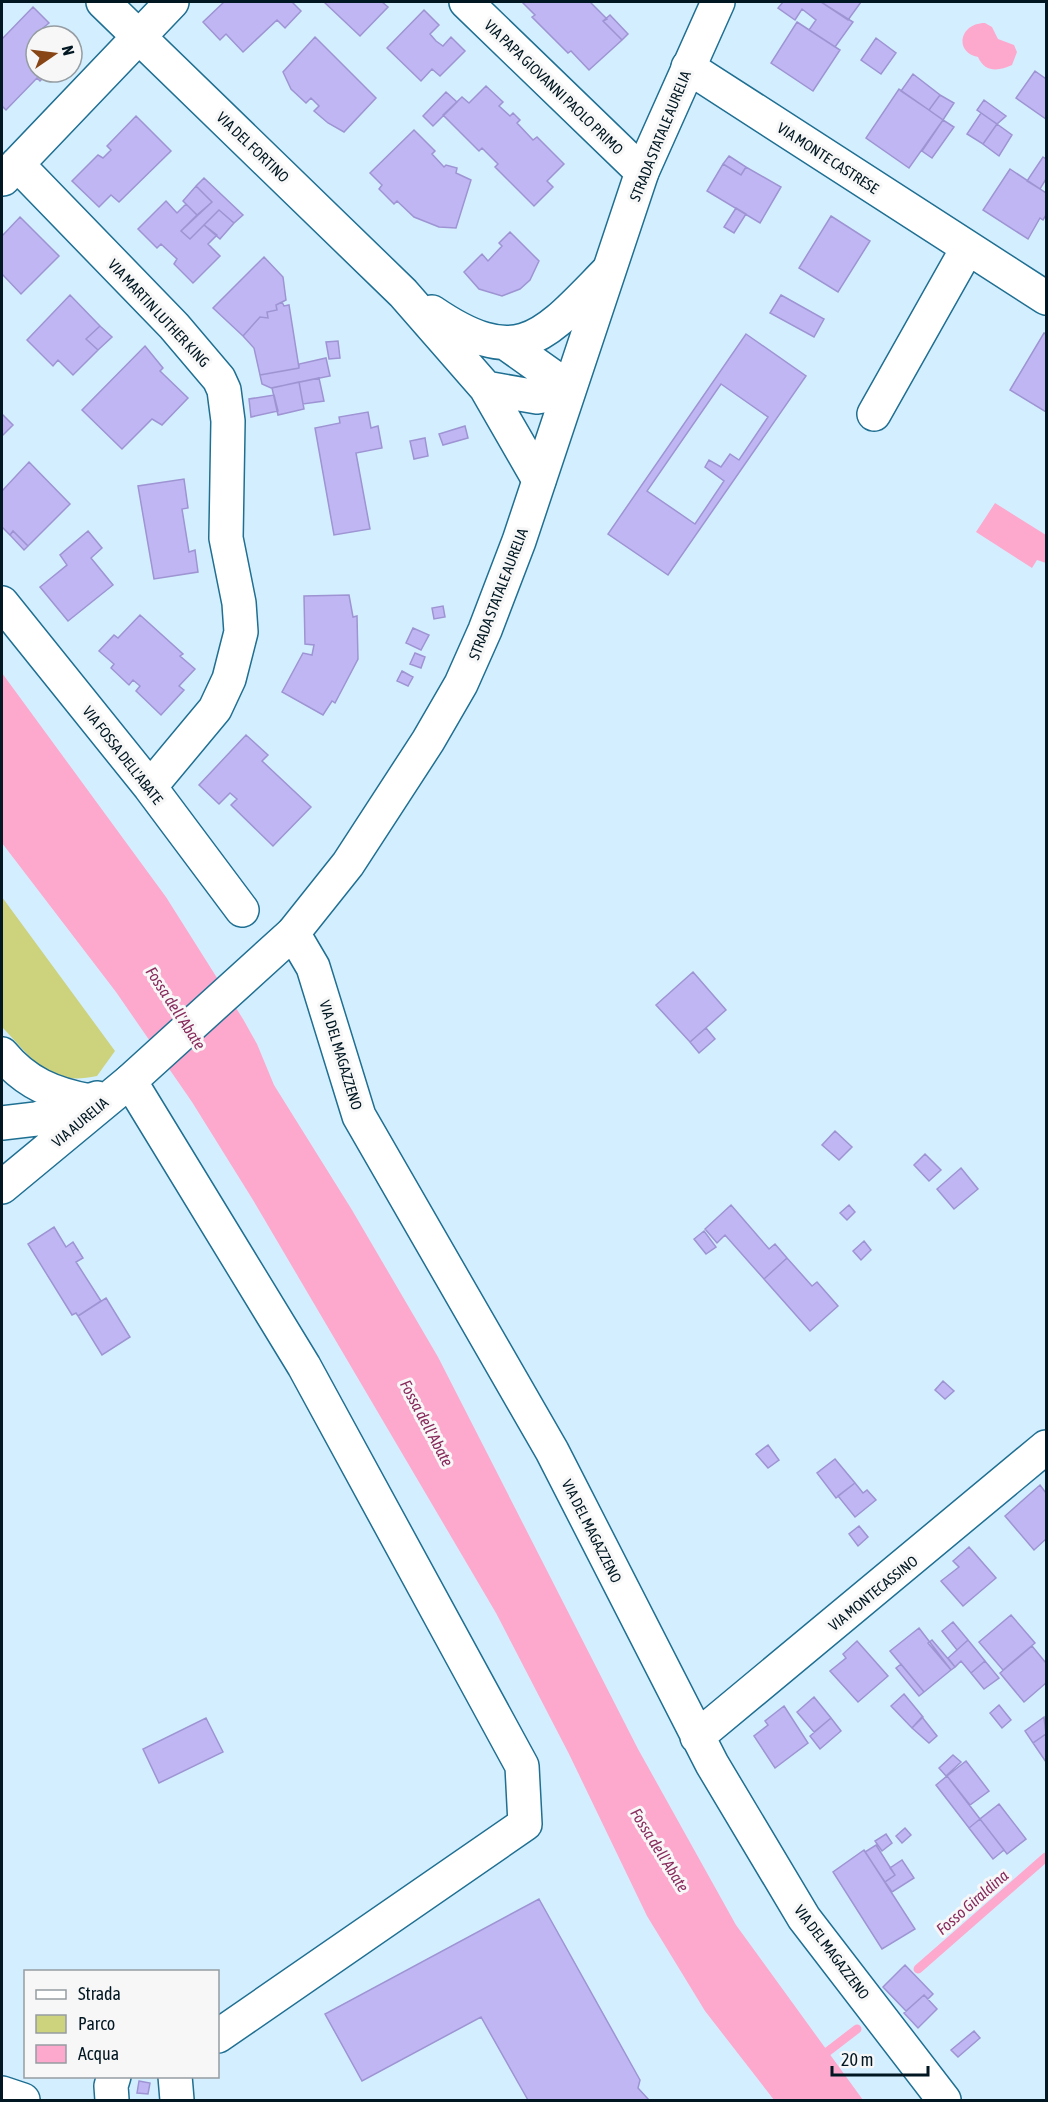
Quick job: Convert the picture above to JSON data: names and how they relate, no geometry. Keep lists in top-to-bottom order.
{
  "streets": {
    "street": [
      "VIA PAPA GIOVANNI PAOLO PRIMO",
      "STRADA STATALE AURELIA",
      "VIA DEL FORTINO",
      "VIA MONTE CASTRESE",
      "VIA MARTIN LUTHER KING",
      "VIA FOSSA DELL'ABATE",
      "VIA DEL MAGAZZENO",
      "VIA AURELIA",
      "VIA MONTECASSINO"
    ]
  },
  "crossings": [
    ["VIA PAPA GIOVANNI PAOLO PRIMO", "STRADA STATALE AURELIA"],
    ["STRADA STATALE AURELIA", "VIA DEL FORTINO"],
    ["STRADA STATALE AURELIA", "VIA MONTE CASTRESE"],
    ["STRADA STATALE AURELIA", "VIA DEL MAGAZZENO"],
    ["STRADA STATALE AURELIA", "VIA AURELIA"],
    ["VIA MARTIN LUTHER KING", "VIA FOSSA DELL'ABATE"],
    ["VIA DEL MAGAZZENO", "VIA MONTECASSINO"]
  ],
  "water": ["Fossa dell'Abate", "Fosso Giraldina"],
  "legend": ["Strada", "Parco", "Acqua"],
  "scale_bar": "20 m",
  "north": "right"
}
